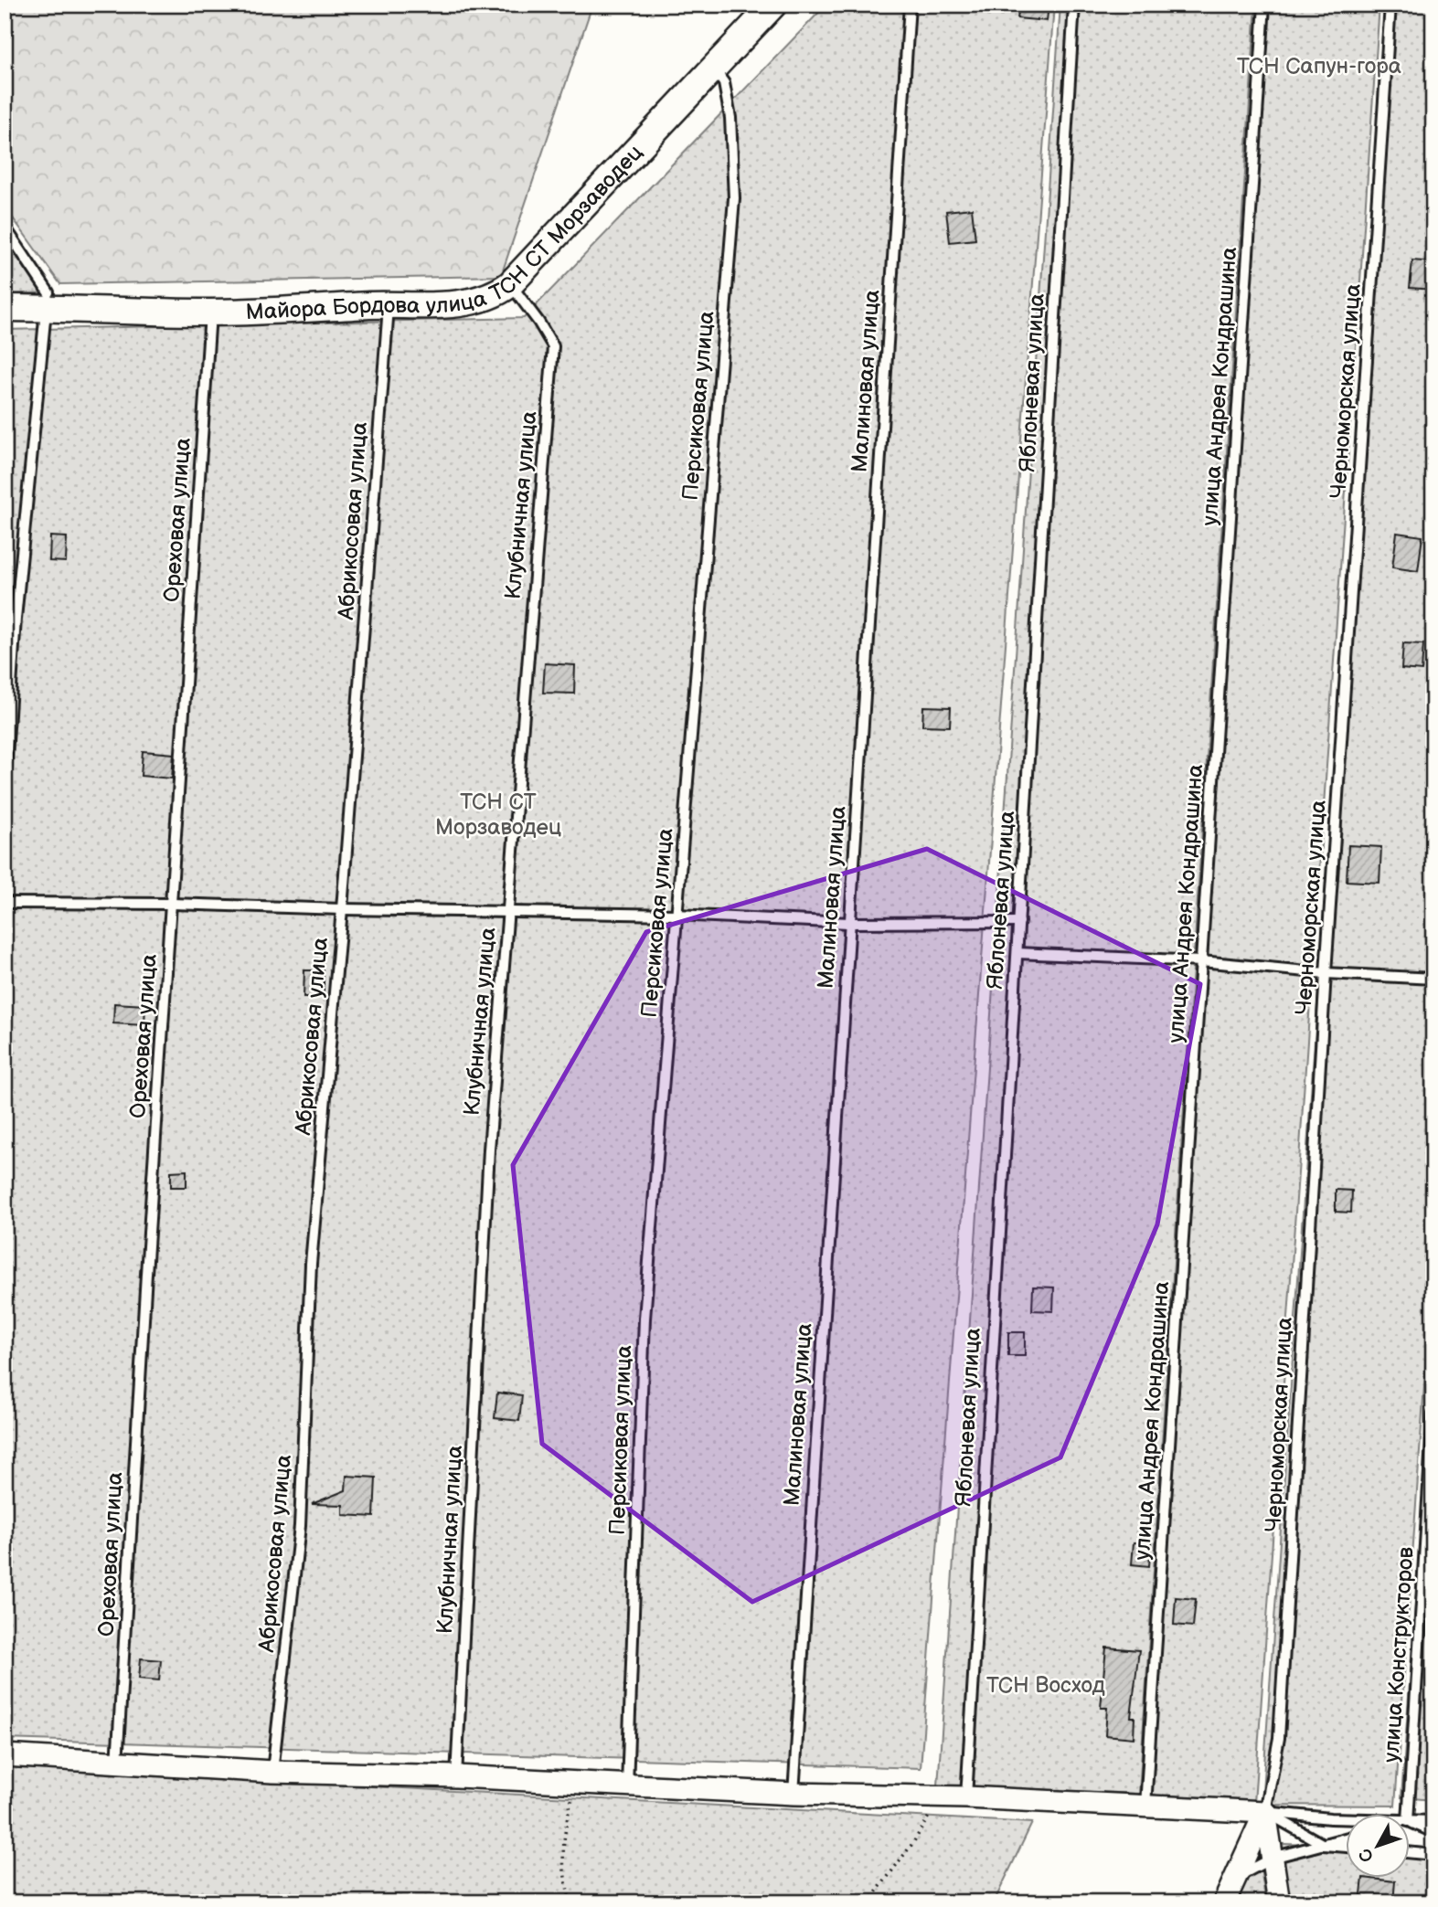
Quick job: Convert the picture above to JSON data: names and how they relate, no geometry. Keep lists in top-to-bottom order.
{
  "streets": {
    "street": ["Майора Бордова улица ТСН СТ Морзаводец"],
    "lane": [
      "Малиновая улица",
      "Яблоневая улица",
      "улица Андрея Кондрашина",
      "Черноморская улица",
      "Персиковая улица",
      "Клубничная улица",
      "Ореховая улица",
      "Абрикосовая улица",
      "улица Конструкторов"
    ]
  },
  "crossings": [
    ["Майора Бордова улица ТСН СТ Морзаводец", "Персиковая улица"],
    ["Майора Бордова улица ТСН СТ Морзаводец", "Клубничная улица"],
    ["Майора Бордова улица ТСН СТ Морзаводец", "Ореховая улица"],
    ["Майора Бордова улица ТСН СТ Морзаводец", "Абрикосовая улица"]
  ],
  "parks": ["ТСН Сапун-гора", "ТСН СТ Морзаводец", "ТСН Восход"],
  "north": "bottom left"
}
